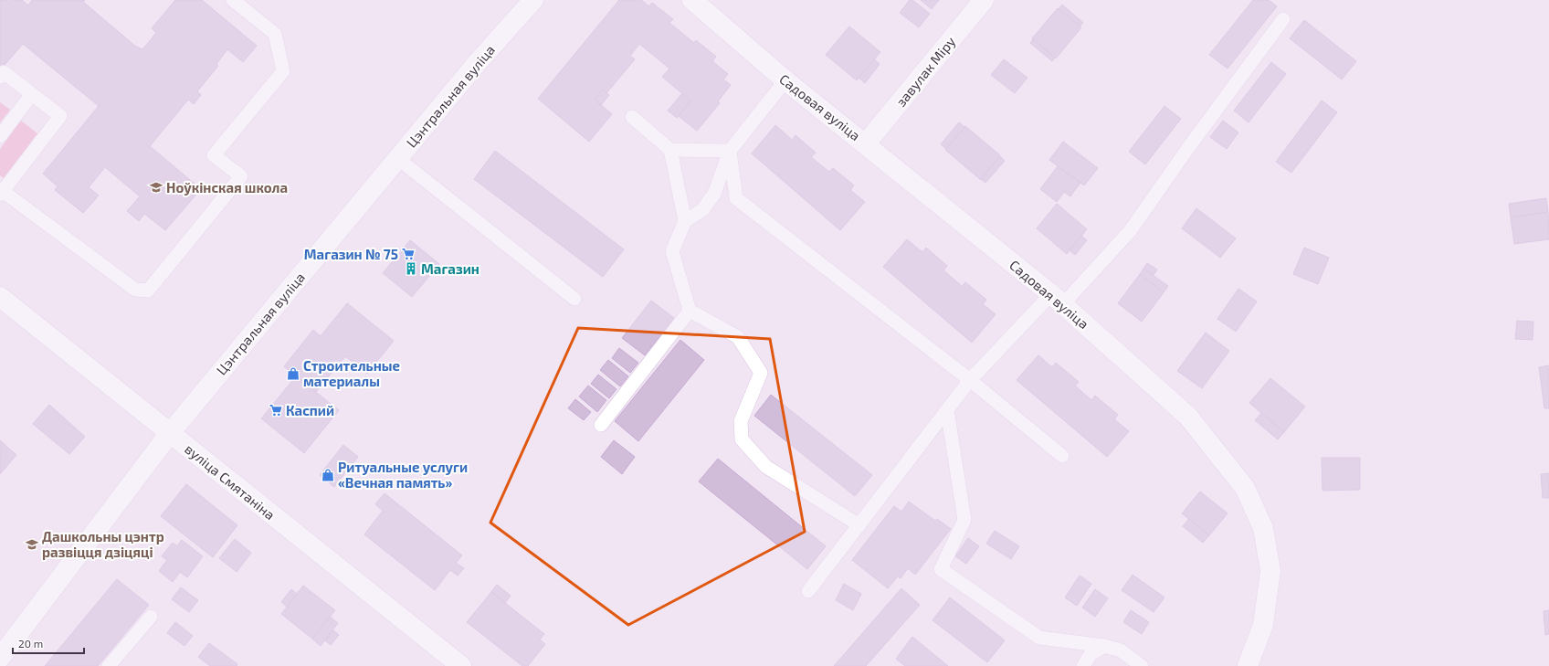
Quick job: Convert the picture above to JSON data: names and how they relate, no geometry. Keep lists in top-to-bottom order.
{
  "streets": {
    "street": [
      "завулак Міру",
      "Цэнтральная вуліца",
      "Садовая вуліца",
      "вуліца Смятаніна"
    ]
  },
  "crossings": [
    ["завулак Міру", "Садовая вуліца"],
    ["Цэнтральная вуліца", "вуліца Смятаніна"]
  ],
  "places": {
    "school or university": ["Ноўкінская школа", "Дашкольны цэнтр развіцця дзіцяці"],
    "supermarket": ["Магазин № 75", "Каспий"],
    "building": ["Магазин"],
    "shop": ["Строительные материалы", "Ритуальные услуги «Вечная память»"]
  },
  "scale_bar": "20 m"
}
